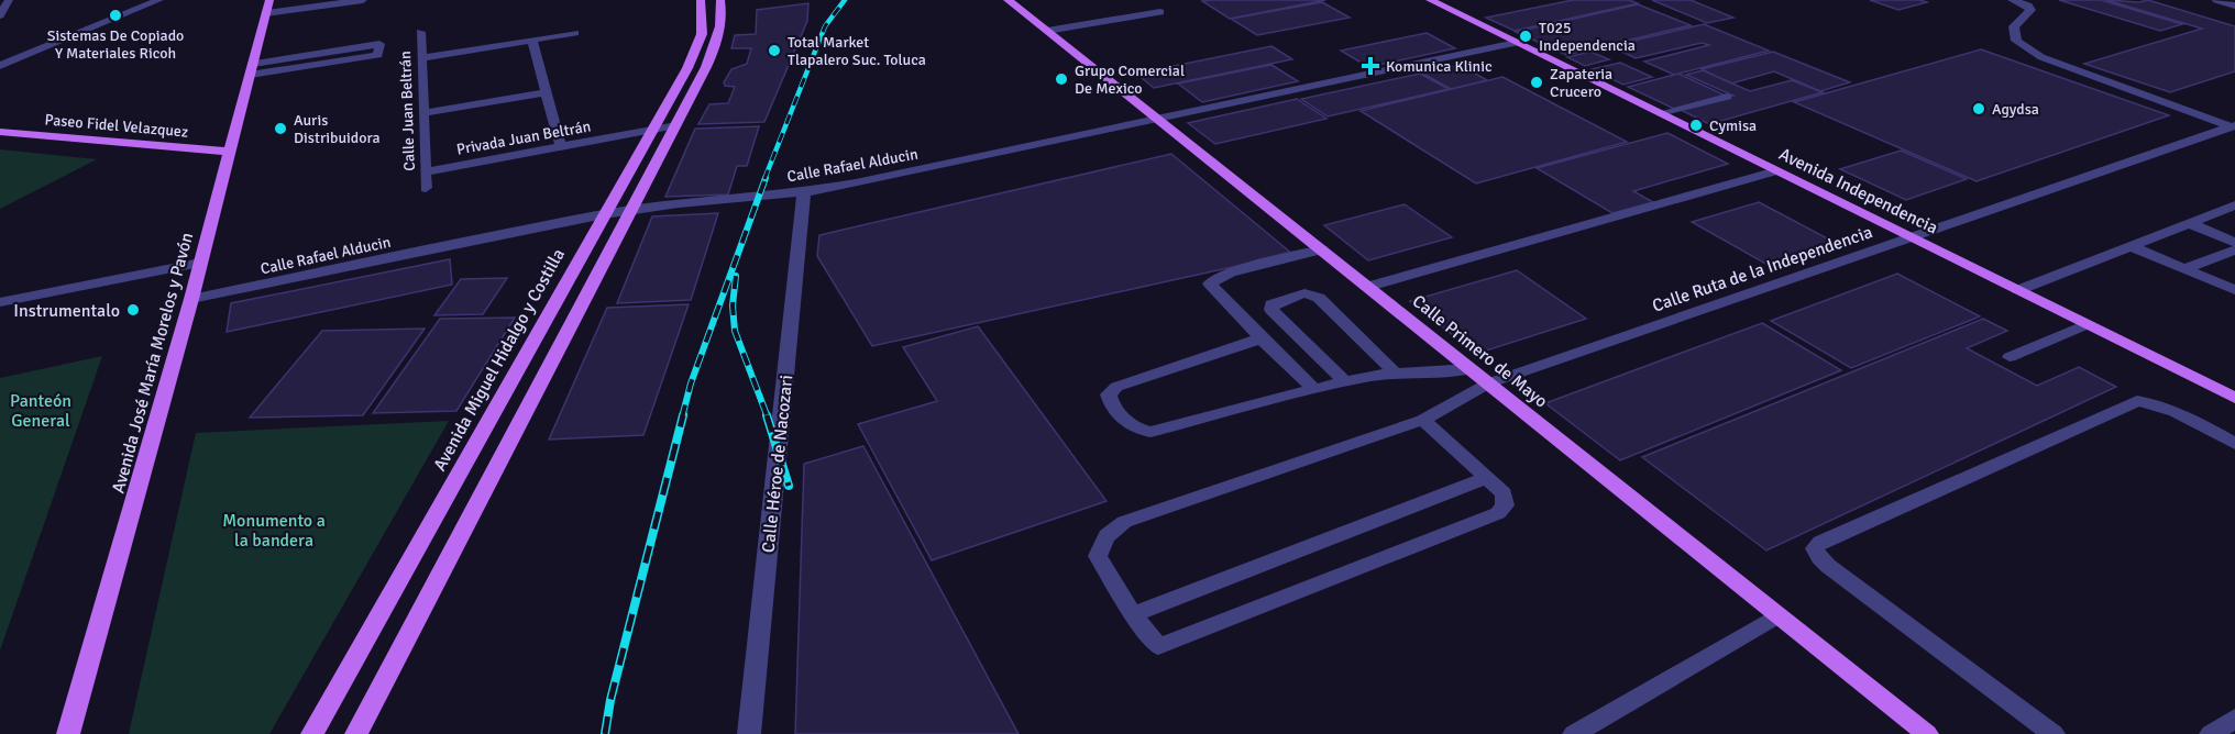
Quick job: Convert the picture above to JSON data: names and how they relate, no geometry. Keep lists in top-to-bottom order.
{
  "streets": {
    "main road": [
      "Paseo Fidel Velazquez",
      "Avenida Independencia",
      "Calle Primero de Mayo",
      "Avenida Miguel Hidalgo y Costilla",
      "Avenida José María Morelos y Pavón"
    ],
    "street": [
      "Calle Juan Beltrán",
      "Privada Juan Beltrán",
      "Calle Rafael Alducin",
      "Calle Ruta de la Independencia",
      "Calle Héroe de Nacozari"
    ]
  },
  "crossings": [
    ["Calle Juan Beltrán", "Privada Juan Beltrán"],
    ["Paseo Fidel Velazquez", "Avenida José María Morelos y Pavón"],
    ["Privada Juan Beltrán", "Avenida Miguel Hidalgo y Costilla"],
    ["Calle Rafael Alducin", "Avenida Independencia"],
    ["Calle Rafael Alducin", "Calle Primero de Mayo"],
    ["Calle Rafael Alducin", "Avenida Miguel Hidalgo y Costilla"],
    ["Calle Rafael Alducin", "Avenida José María Morelos y Pavón"],
    ["Calle Rafael Alducin", "Calle Héroe de Nacozari"],
    ["Avenida Independencia", "Calle Ruta de la Independencia"],
    ["Calle Ruta de la Independencia", "Calle Primero de Mayo"]
  ],
  "parks": ["Panteón General", "Monumento a la bandera"],
  "places": {
    "other": [
      "Sistemas De Copiado Y Materiales Ricoh",
      "T025 Independencia",
      "Total Market Tlapalero Suc. Toluca",
      "Grupo Comercial De Mexico",
      "Zapateria Crucero",
      "Agydsa",
      "Cymisa",
      "Auris Distribuidora",
      "Instrumentalo"
    ],
    "health": ["Komunica Klinic"]
  }
}
